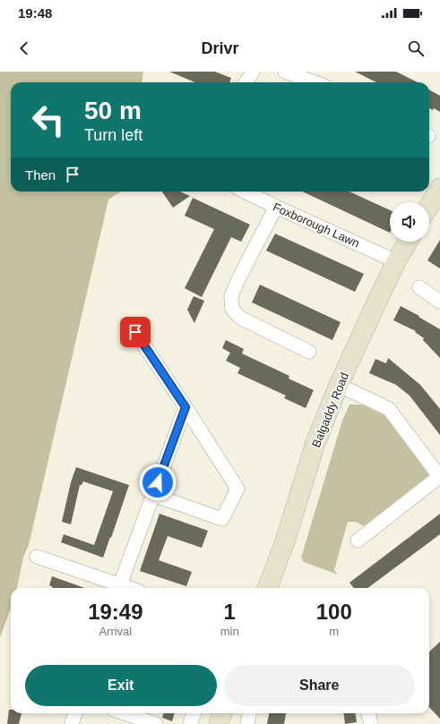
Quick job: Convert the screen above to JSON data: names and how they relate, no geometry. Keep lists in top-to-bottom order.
{
  "streets": {
    "street": ["Foxborough Lawn", "Balgaddy Road"]
  },
  "crossings": [
    ["Foxborough Lawn", "Balgaddy Road"]
  ],
  "page": {
    "status": "19:48",
    "header": "Drivr",
    "turn": ["50 m", "Turn left"],
    "then": "Then",
    "eta": [
      "19:49",
      "Arrival",
      "1",
      "min",
      "100",
      "m"
    ],
    "buttons": ["Exit", "Share"]
  }
}
